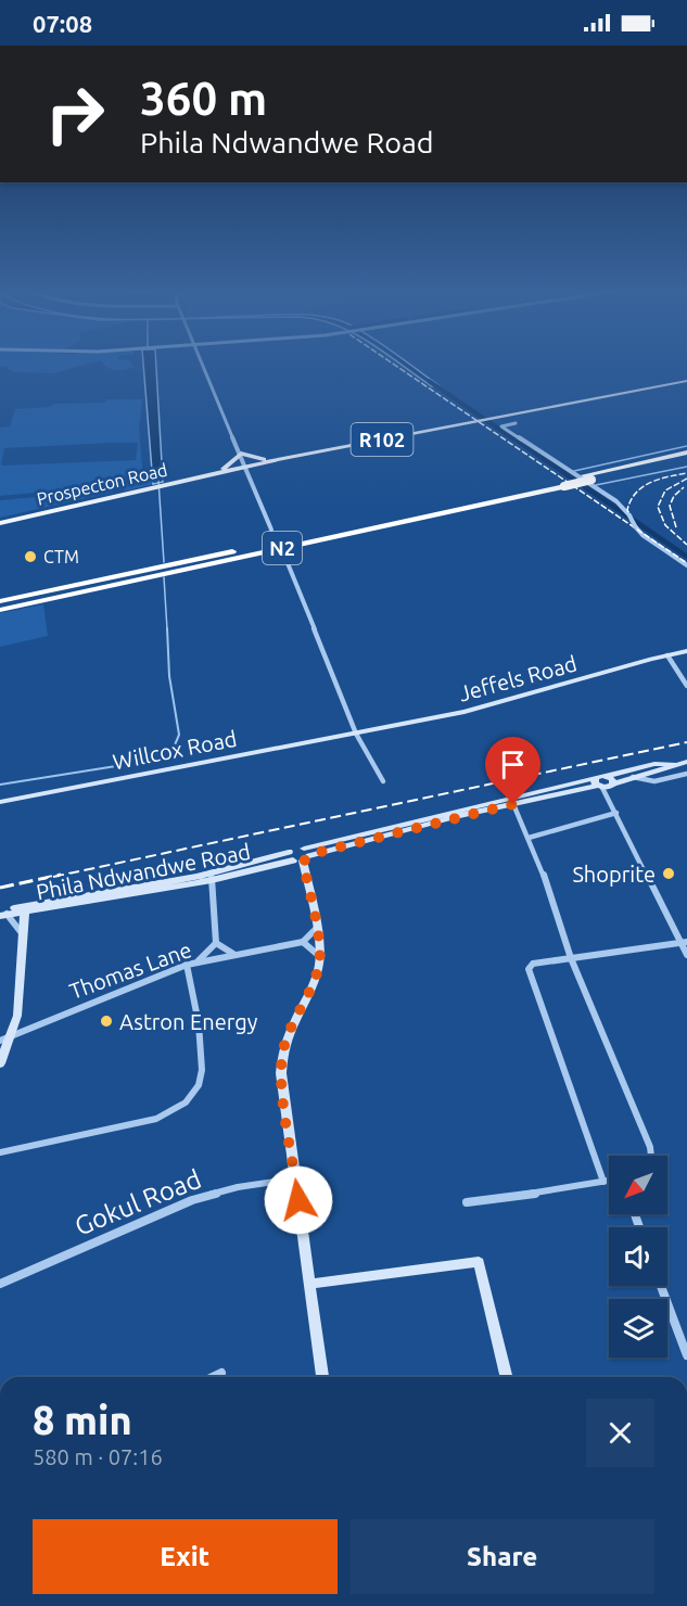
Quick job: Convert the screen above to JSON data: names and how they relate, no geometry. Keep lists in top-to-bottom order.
{
  "streets": {
    "highway": ["N2"],
    "main road": ["R102", "Prospecton Road"],
    "street": [
      "Jeffels Road",
      "Willcox Road",
      "Phila Ndwandwe Road",
      "Thomas Lane",
      "Gokul Road"
    ]
  },
  "crossings": [
    ["R102", "Prospecton Road"],
    ["Jeffels Road", "Willcox Road"]
  ],
  "places": ["CTM", "Shoprite", "Astron Energy"],
  "north": "bottom left",
  "page": {
    "status": "07:08",
    "turn": ["360 m", "Phila Ndwandwe Road"],
    "heading": ["8 min", "580 m · 07:16"],
    "buttons": ["Exit", "Share"]
  }
}
